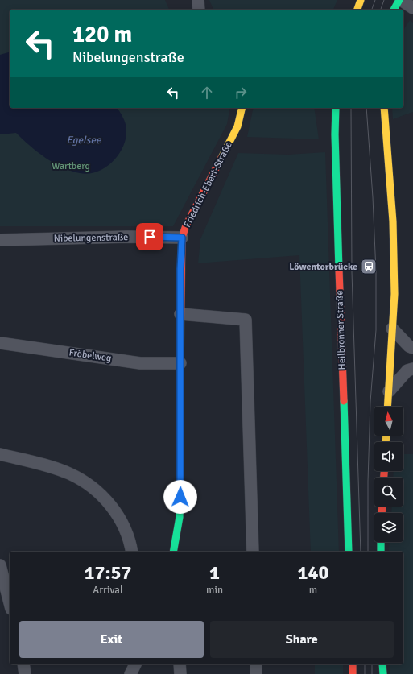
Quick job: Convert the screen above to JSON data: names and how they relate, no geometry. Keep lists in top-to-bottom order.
{
  "streets": {
    "main road": ["Friedrich-Ebert-Straße", "Heilbronner Straße"],
    "street": ["Nibelungenstraße", "Fröbelweg"]
  },
  "crossings": [
    ["Friedrich-Ebert-Straße", "Nibelungenstraße"],
    ["Friedrich-Ebert-Straße", "Fröbelweg"]
  ],
  "water": ["Egelsee"],
  "parks": ["Wartberg"],
  "places": {
    "station": ["Löwentorbrücke"]
  },
  "north": "top",
  "page": {
    "turn": ["120 m", "Nibelungenstraße"],
    "eta": [
      "17:57",
      "Arrival",
      "1",
      "min",
      "140",
      "m"
    ],
    "buttons": ["Exit", "Share"]
  }
}
